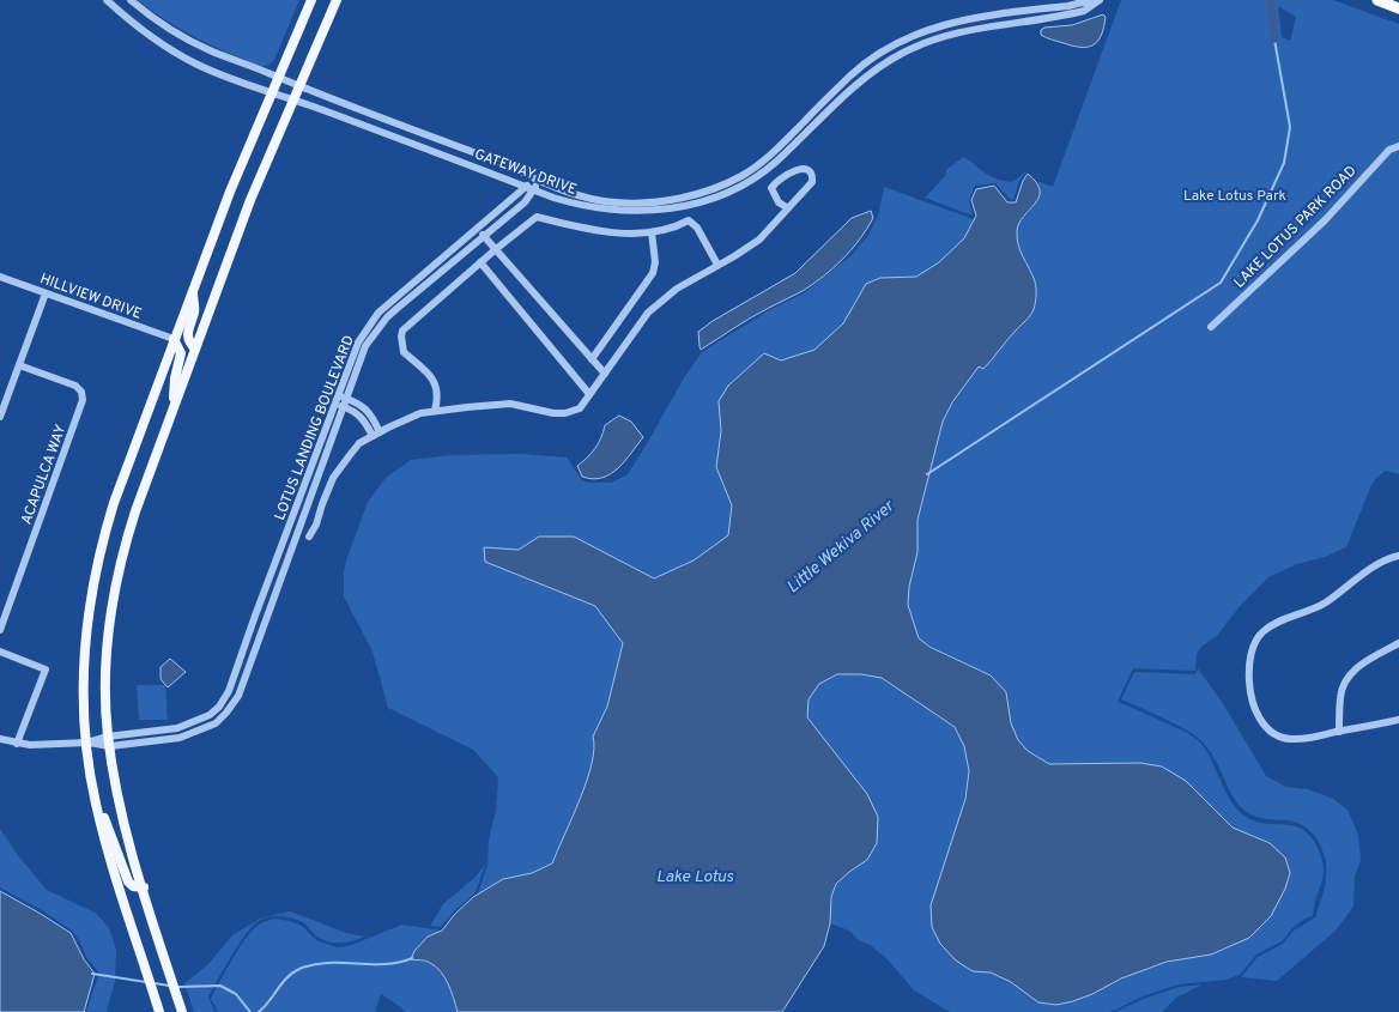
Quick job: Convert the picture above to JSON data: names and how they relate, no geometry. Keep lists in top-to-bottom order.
{
  "streets": {
    "street": [
      "GATEWAY DRIVE",
      "LAKE LOTUS PARK ROAD",
      "HILLVIEW DRIVE",
      "LOTUS LANDING BOULEVARD",
      "ACAPULCA WAY"
    ]
  },
  "crossings": [
    ["GATEWAY DRIVE", "LOTUS LANDING BOULEVARD"]
  ],
  "water": ["Little Wekiva River", "Lake Lotus"],
  "parks": ["Lake Lotus Park"]
}
